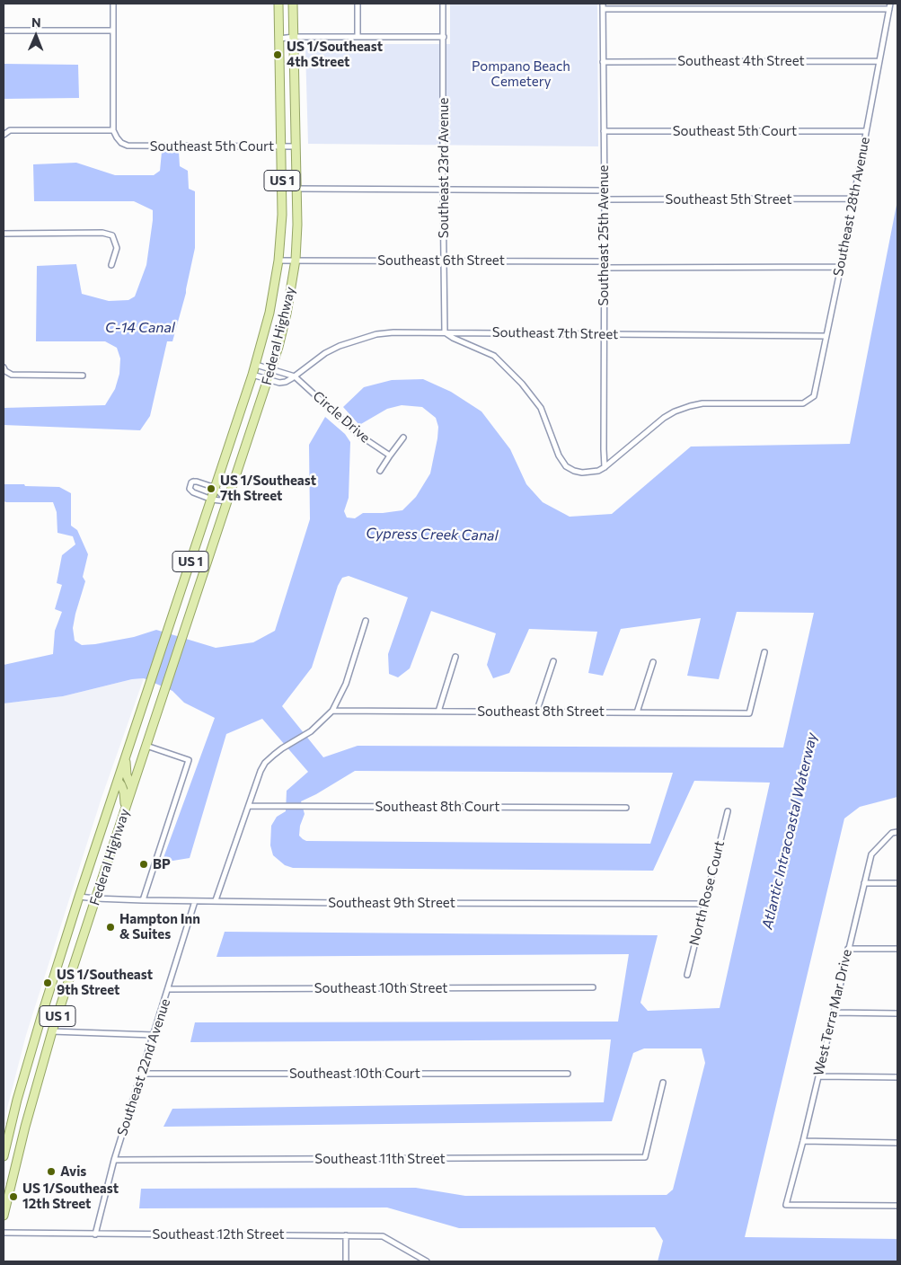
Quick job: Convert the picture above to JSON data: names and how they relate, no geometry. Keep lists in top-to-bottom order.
{
  "streets": {
    "main road": ["US 1", "Federal Highway"],
    "street": [
      "Southeast 4th Street",
      "Southeast 5th Court",
      "Southeast 23rd Avenue",
      "Southeast 5th Street",
      "Southeast 28th Avenue",
      "Southeast 25th Avenue",
      "Southeast 6th Street",
      "Southeast 7th Street",
      "Circle Drive",
      "Southeast 8th Street",
      "Southeast 8th Court",
      "North Rose Court",
      "Southeast 9th Street",
      "Southeast 10th Street",
      "West Terra Mar Drive",
      "Southeast 22nd Avenue",
      "Southeast 10th Court",
      "Southeast 11th Street",
      "Southeast 12th Street"
    ]
  },
  "crossings": [
    ["Southeast 4th Street", "Southeast 28th Avenue"],
    ["Southeast 4th Street", "Southeast 25th Avenue"],
    ["Southeast 5th Court", "Southeast 28th Avenue"],
    ["Southeast 5th Court", "Southeast 25th Avenue"],
    ["Southeast 5th Court", "Federal Highway"],
    ["Southeast 23rd Avenue", "Southeast 6th Street"],
    ["Southeast 23rd Avenue", "Southeast 7th Street"],
    ["Southeast 5th Street", "Southeast 28th Avenue"],
    ["Southeast 5th Street", "Southeast 25th Avenue"],
    ["Southeast 28th Avenue", "Southeast 25th Avenue"],
    ["Southeast 28th Avenue", "Southeast 7th Street"],
    ["Southeast 25th Avenue", "Southeast 6th Street"],
    ["Southeast 25th Avenue", "Southeast 7th Street"],
    ["Southeast 6th Street", "Federal Highway"],
    ["Southeast 7th Street", "Federal Highway"],
    ["Southeast 7th Street", "Circle Drive"],
    ["Federal Highway", "Southeast 9th Street"],
    ["North Rose Court", "Southeast 9th Street"],
    ["Southeast 9th Street", "Southeast 22nd Avenue"],
    ["Southeast 10th Street", "Southeast 22nd Avenue"],
    ["Southeast 22nd Avenue", "Southeast 10th Court"],
    ["Southeast 22nd Avenue", "Southeast 11th Street"],
    ["Southeast 22nd Avenue", "Southeast 12th Street"]
  ],
  "water": ["C-14 Canal", "Cypress Creek Canal", "Atlantic Intracoastal Waterway"],
  "parks": ["Pompano Beach Cemetery"],
  "places": [
    "US 1/Southeast 4th Street",
    "US 1/Southeast 7th Street",
    "BP",
    "Hampton Inn & Suites",
    "US 1/Southeast 9th Street",
    "Avis",
    "US 1/Southeast 12th Street"
  ],
  "north": "top"
}
